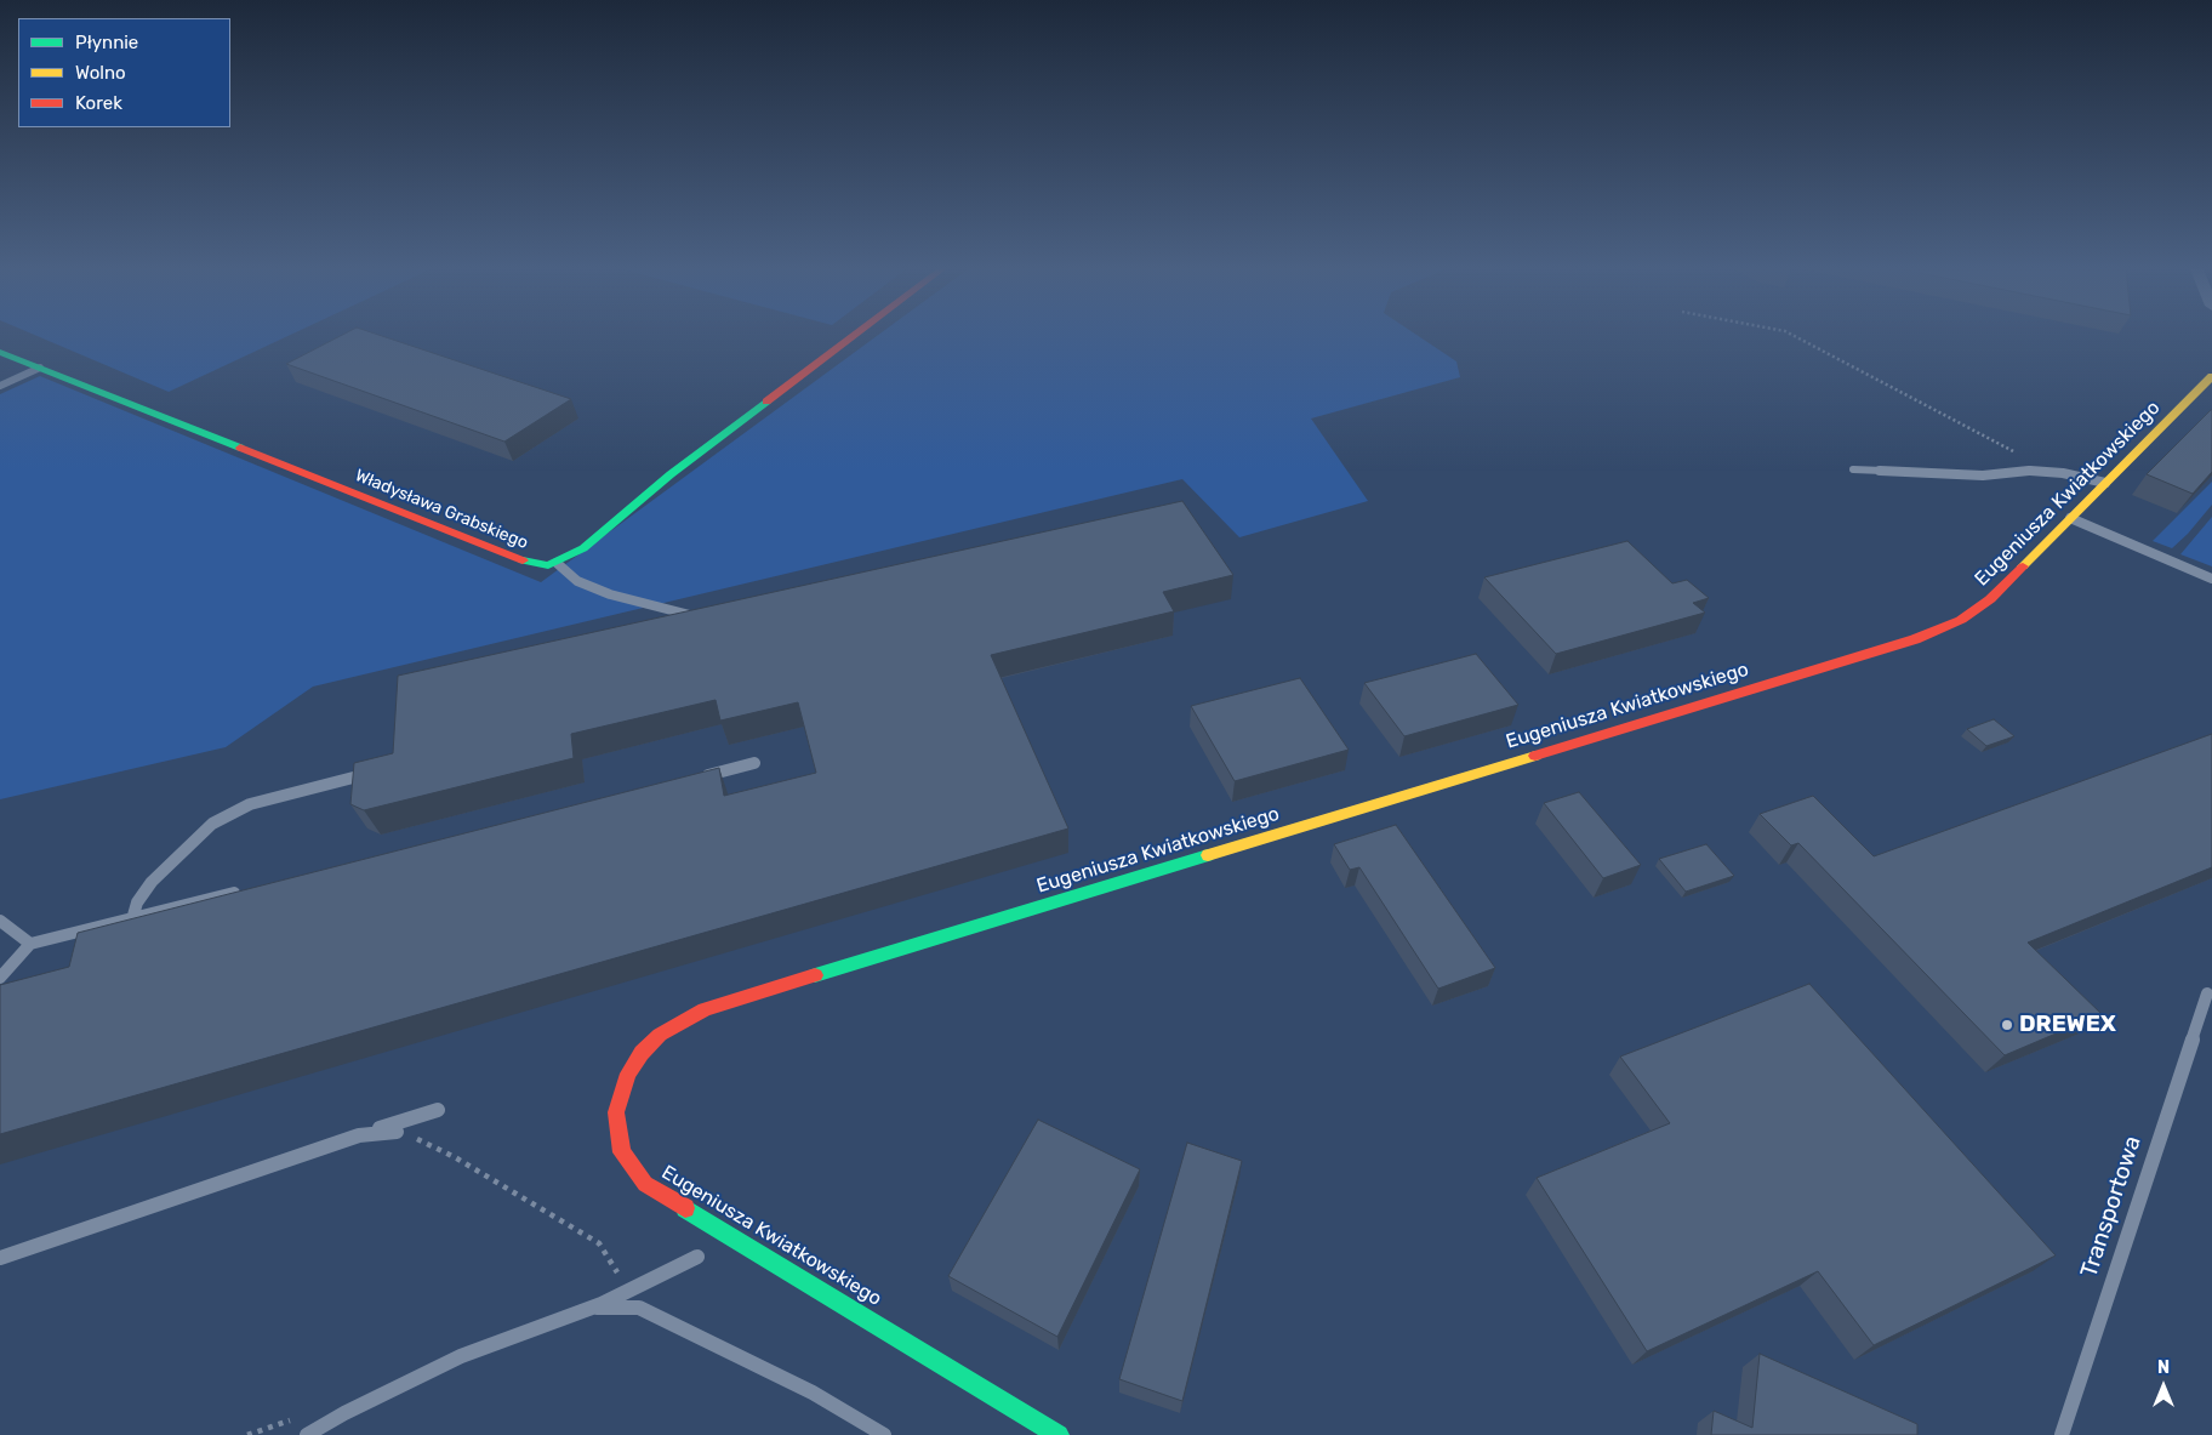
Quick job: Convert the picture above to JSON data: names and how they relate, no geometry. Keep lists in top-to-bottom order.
{
  "streets": {
    "street": ["Eugeniusza Kwiatkowskiego", "Władysława Grabskiego"],
    "lane": ["Transportowa"]
  },
  "places": ["DREWEX"],
  "legend": ["Płynnie", "Wolno", "Korek"],
  "north": "top"
}
